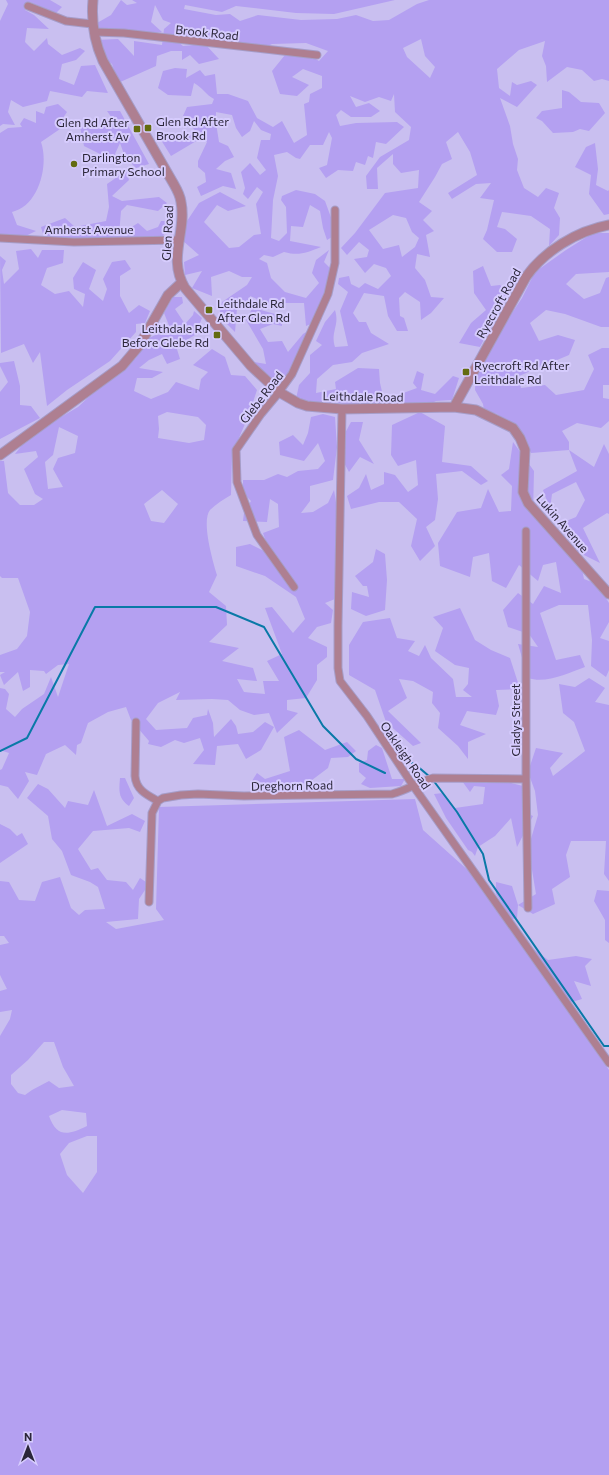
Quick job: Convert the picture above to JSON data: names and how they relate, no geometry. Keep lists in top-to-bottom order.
{
  "streets": {
    "street": [
      "Brook Road",
      "Amherst Avenue",
      "Glen Road",
      "Ryecroft Road",
      "Leithdale Road",
      "Glebe Road",
      "Lukin Avenue",
      "Gladys Street",
      "Oakleigh Road",
      "Dreghorn Road"
    ]
  },
  "crossings": [
    ["Brook Road", "Glen Road"],
    ["Amherst Avenue", "Glen Road"],
    ["Glen Road", "Leithdale Road"],
    ["Ryecroft Road", "Leithdale Road"],
    ["Ryecroft Road", "Lukin Avenue"],
    ["Leithdale Road", "Glebe Road"],
    ["Leithdale Road", "Lukin Avenue"],
    ["Leithdale Road", "Oakleigh Road"],
    ["Gladys Street", "Dreghorn Road"],
    ["Oakleigh Road", "Dreghorn Road"]
  ],
  "places": {
    "transit": [
      "Glen Rd After Brook Rd",
      "Glen Rd After Amherst Av",
      "Leithdale Rd After Glen Rd",
      "Leithdale Rd Before Glebe Rd",
      "Ryecroft Rd After Leithdale Rd"
    ],
    "other": ["Darlington Primary School"]
  },
  "north": "top"
}
